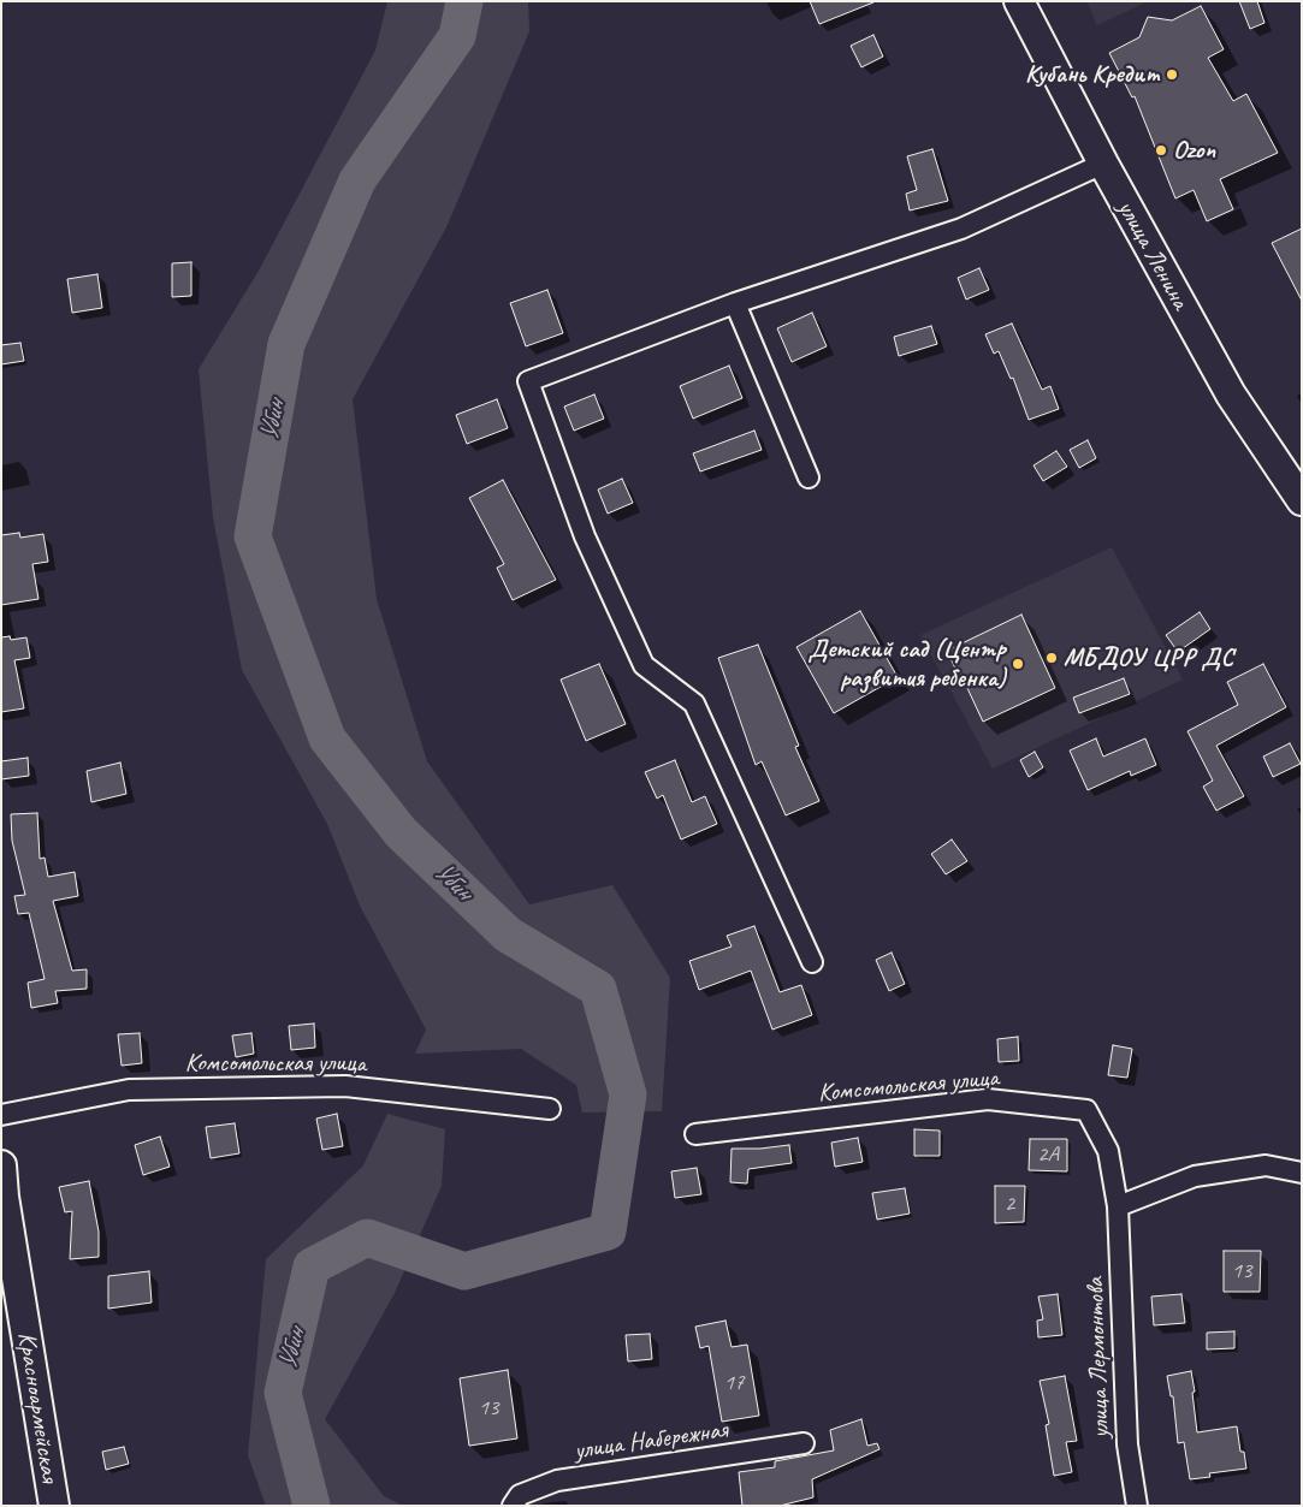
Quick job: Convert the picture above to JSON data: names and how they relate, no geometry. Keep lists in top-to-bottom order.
{
  "streets": {
    "street": [
      "улица Ленина",
      "Комсомольская улица",
      "улица Лермонтова",
      "Красноармейская",
      "улица Набережная"
    ]
  },
  "crossings": [
    ["Комсомольская улица", "улица Лермонтова"]
  ],
  "water": ["Убин"],
  "places": [
    "Кубань Кредит",
    "Ozon",
    "МБДОУ ЦРР ДС",
    "Детский сад (Центр развития ребенка)"
  ],
  "house_numbers": [
    "2А",
    "2",
    "13",
    "17",
    "13"
  ]
}
